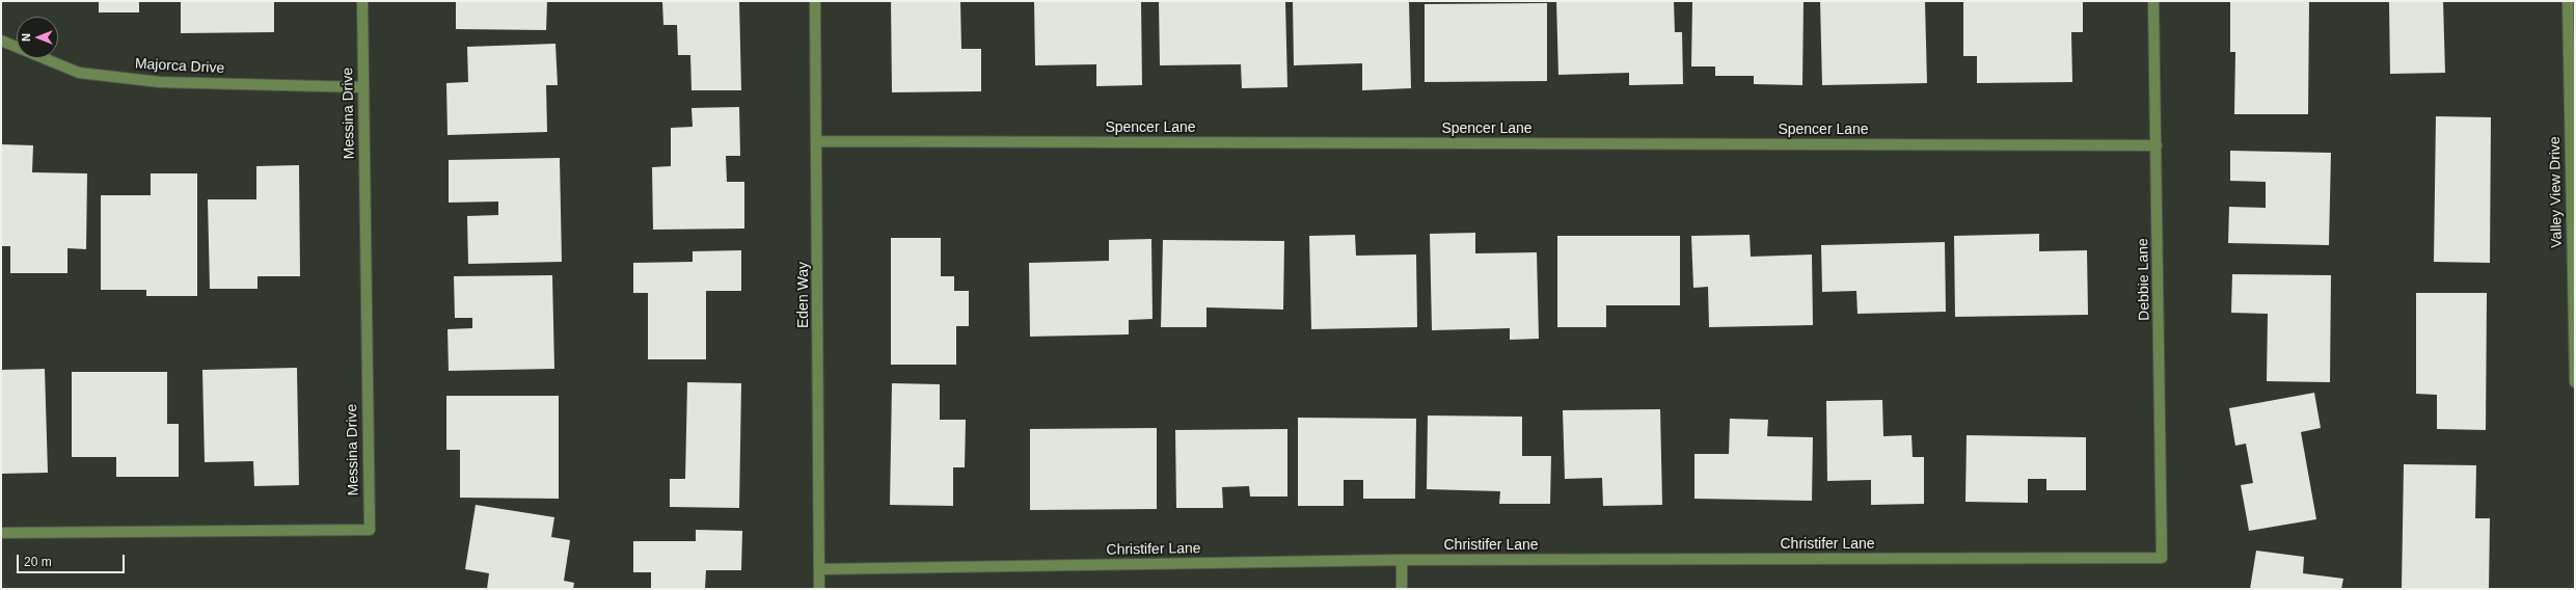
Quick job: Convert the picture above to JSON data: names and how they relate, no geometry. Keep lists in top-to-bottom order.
{
  "streets": {
    "street": [
      "Majorca Drive",
      "Messina Drive",
      "Spencer Lane",
      "Valley View Drive",
      "Debbie Lane",
      "Eden Way",
      "Christifer Lane"
    ]
  },
  "crossings": [
    ["Majorca Drive", "Messina Drive"],
    ["Spencer Lane", "Debbie Lane"],
    ["Spencer Lane", "Eden Way"],
    ["Debbie Lane", "Christifer Lane"],
    ["Eden Way", "Christifer Lane"]
  ],
  "scale_bar": "20 m",
  "north": "left"
}
